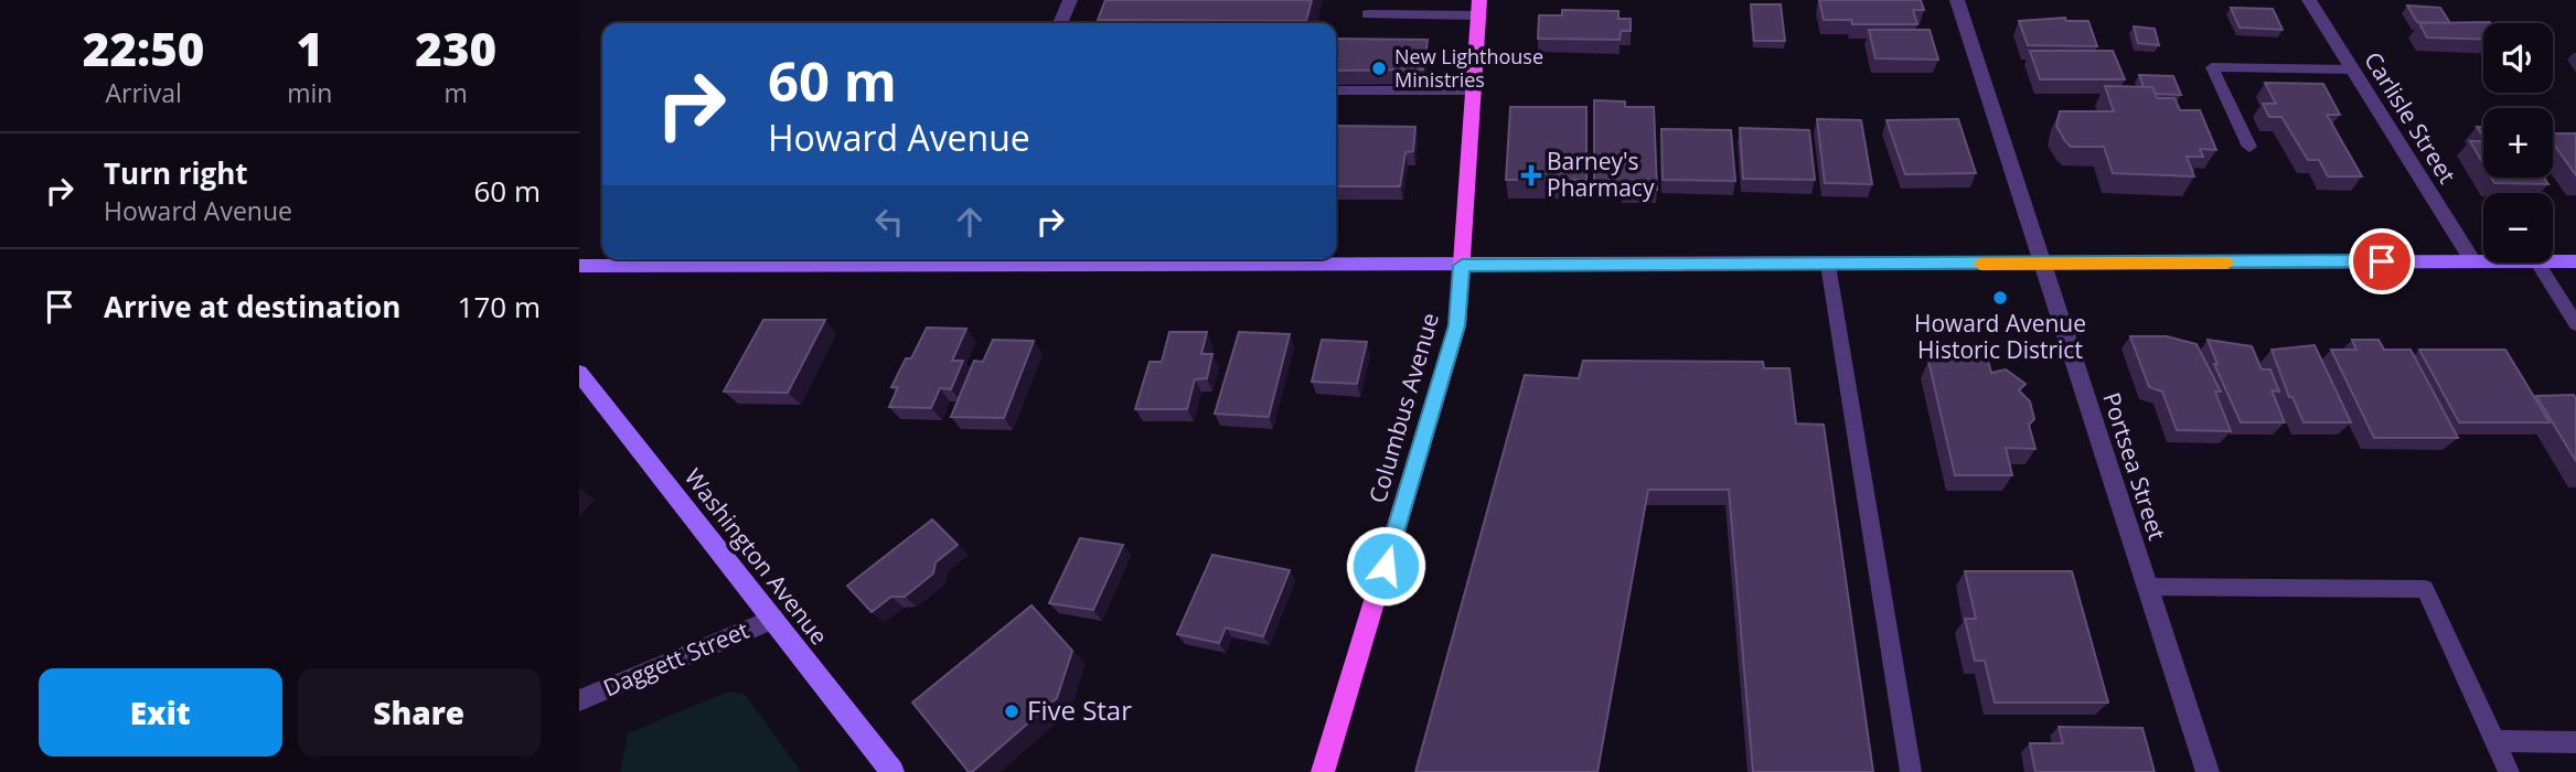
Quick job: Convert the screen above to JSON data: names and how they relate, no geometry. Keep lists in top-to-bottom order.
{
  "streets": {
    "main road": ["Columbus Avenue", "Washington Avenue"],
    "street": ["Carlisle Street", "Portsea Street", "Daggett Street"]
  },
  "crossings": [
    ["Washington Avenue", "Daggett Street"]
  ],
  "places": {
    "other": ["New Lighthouse Ministries", "Howard Avenue Historic District", "Five Star"],
    "health": ["Barney's Pharmacy"]
  },
  "page": {
    "eta": [
      "22:50",
      "Arrival",
      "1",
      "min",
      "230",
      "m"
    ],
    "map_buttons": ["+", "−"],
    "turn": ["60 m", "Howard Avenue"],
    "list": [
      {
        "name": "Turn right",
        "note": "Howard Avenue",
        "value": "60 m"
      },
      {
        "name": "Arrive at destination",
        "value": "170 m"
      }
    ],
    "buttons": ["Exit", "Share"]
  }
}
